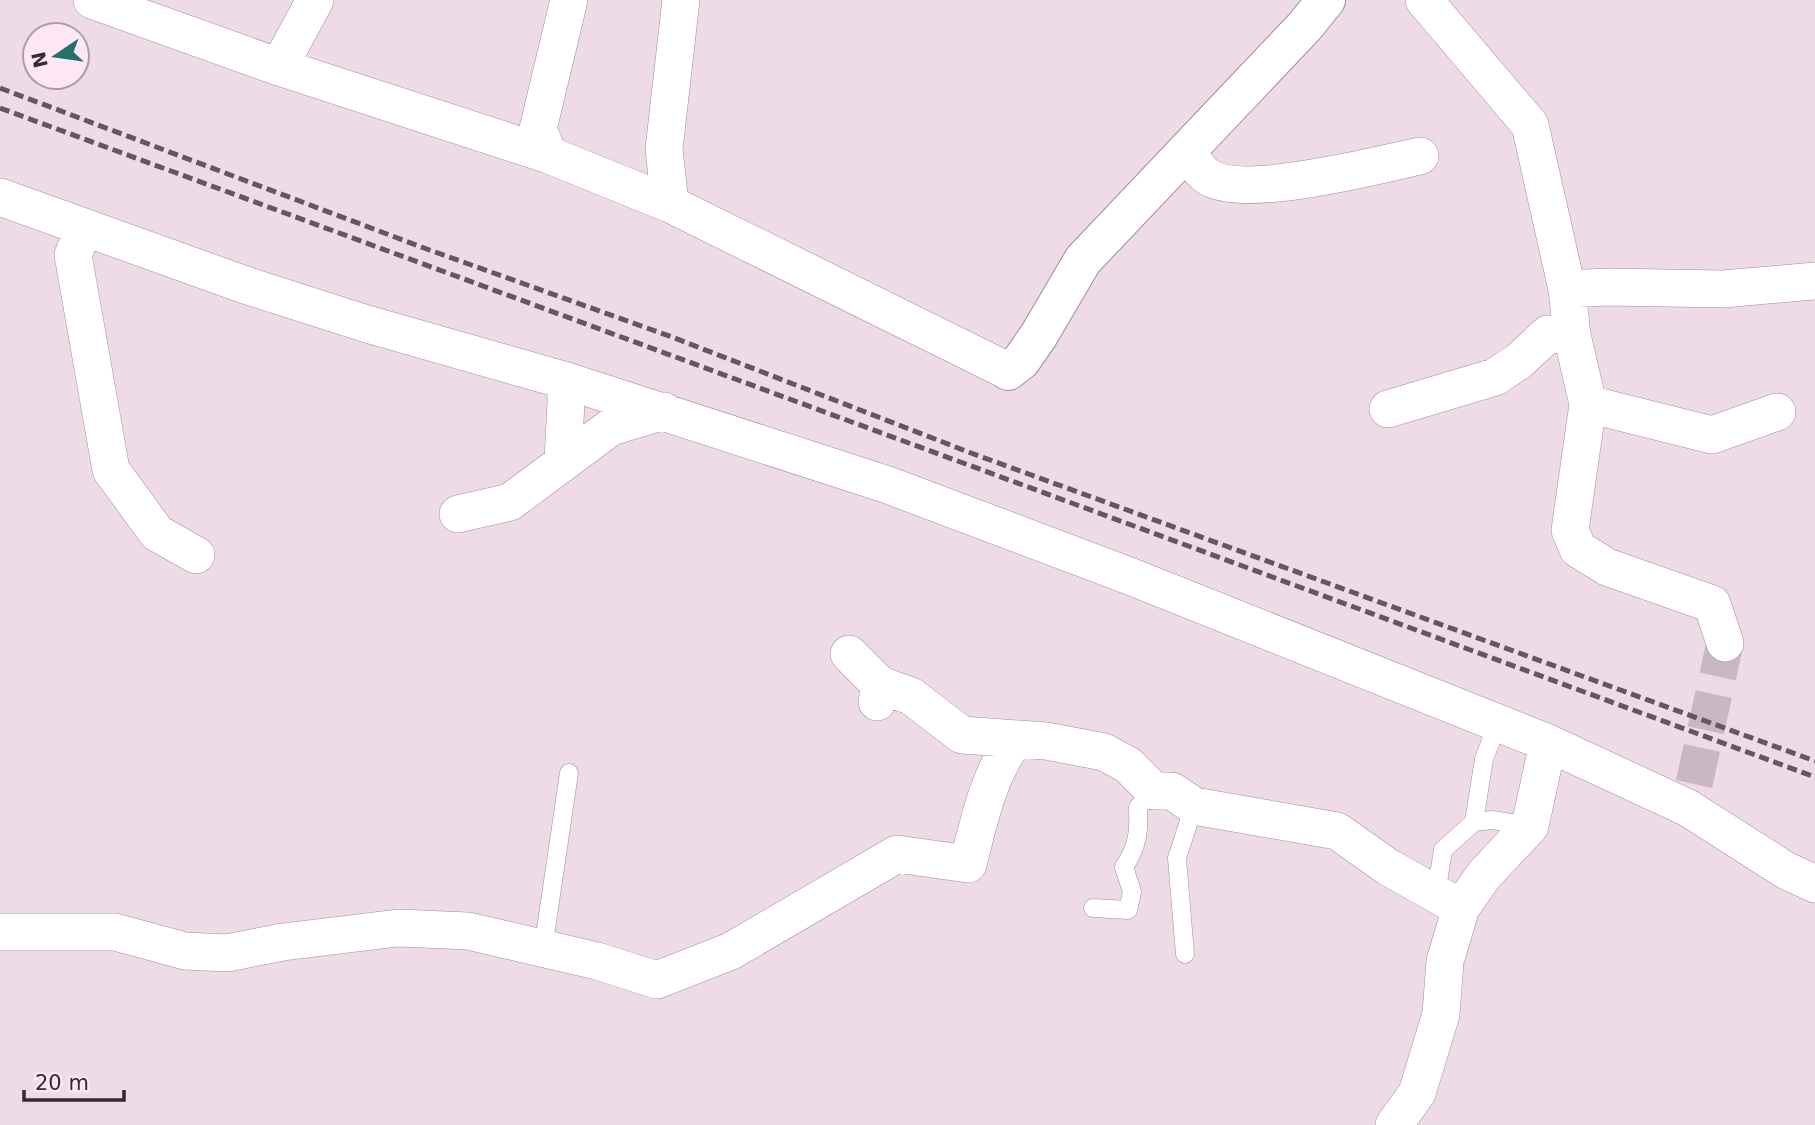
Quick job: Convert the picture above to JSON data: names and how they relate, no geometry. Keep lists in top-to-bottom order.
{
  "scale_bar": "20 m",
  "north": "left"
}
